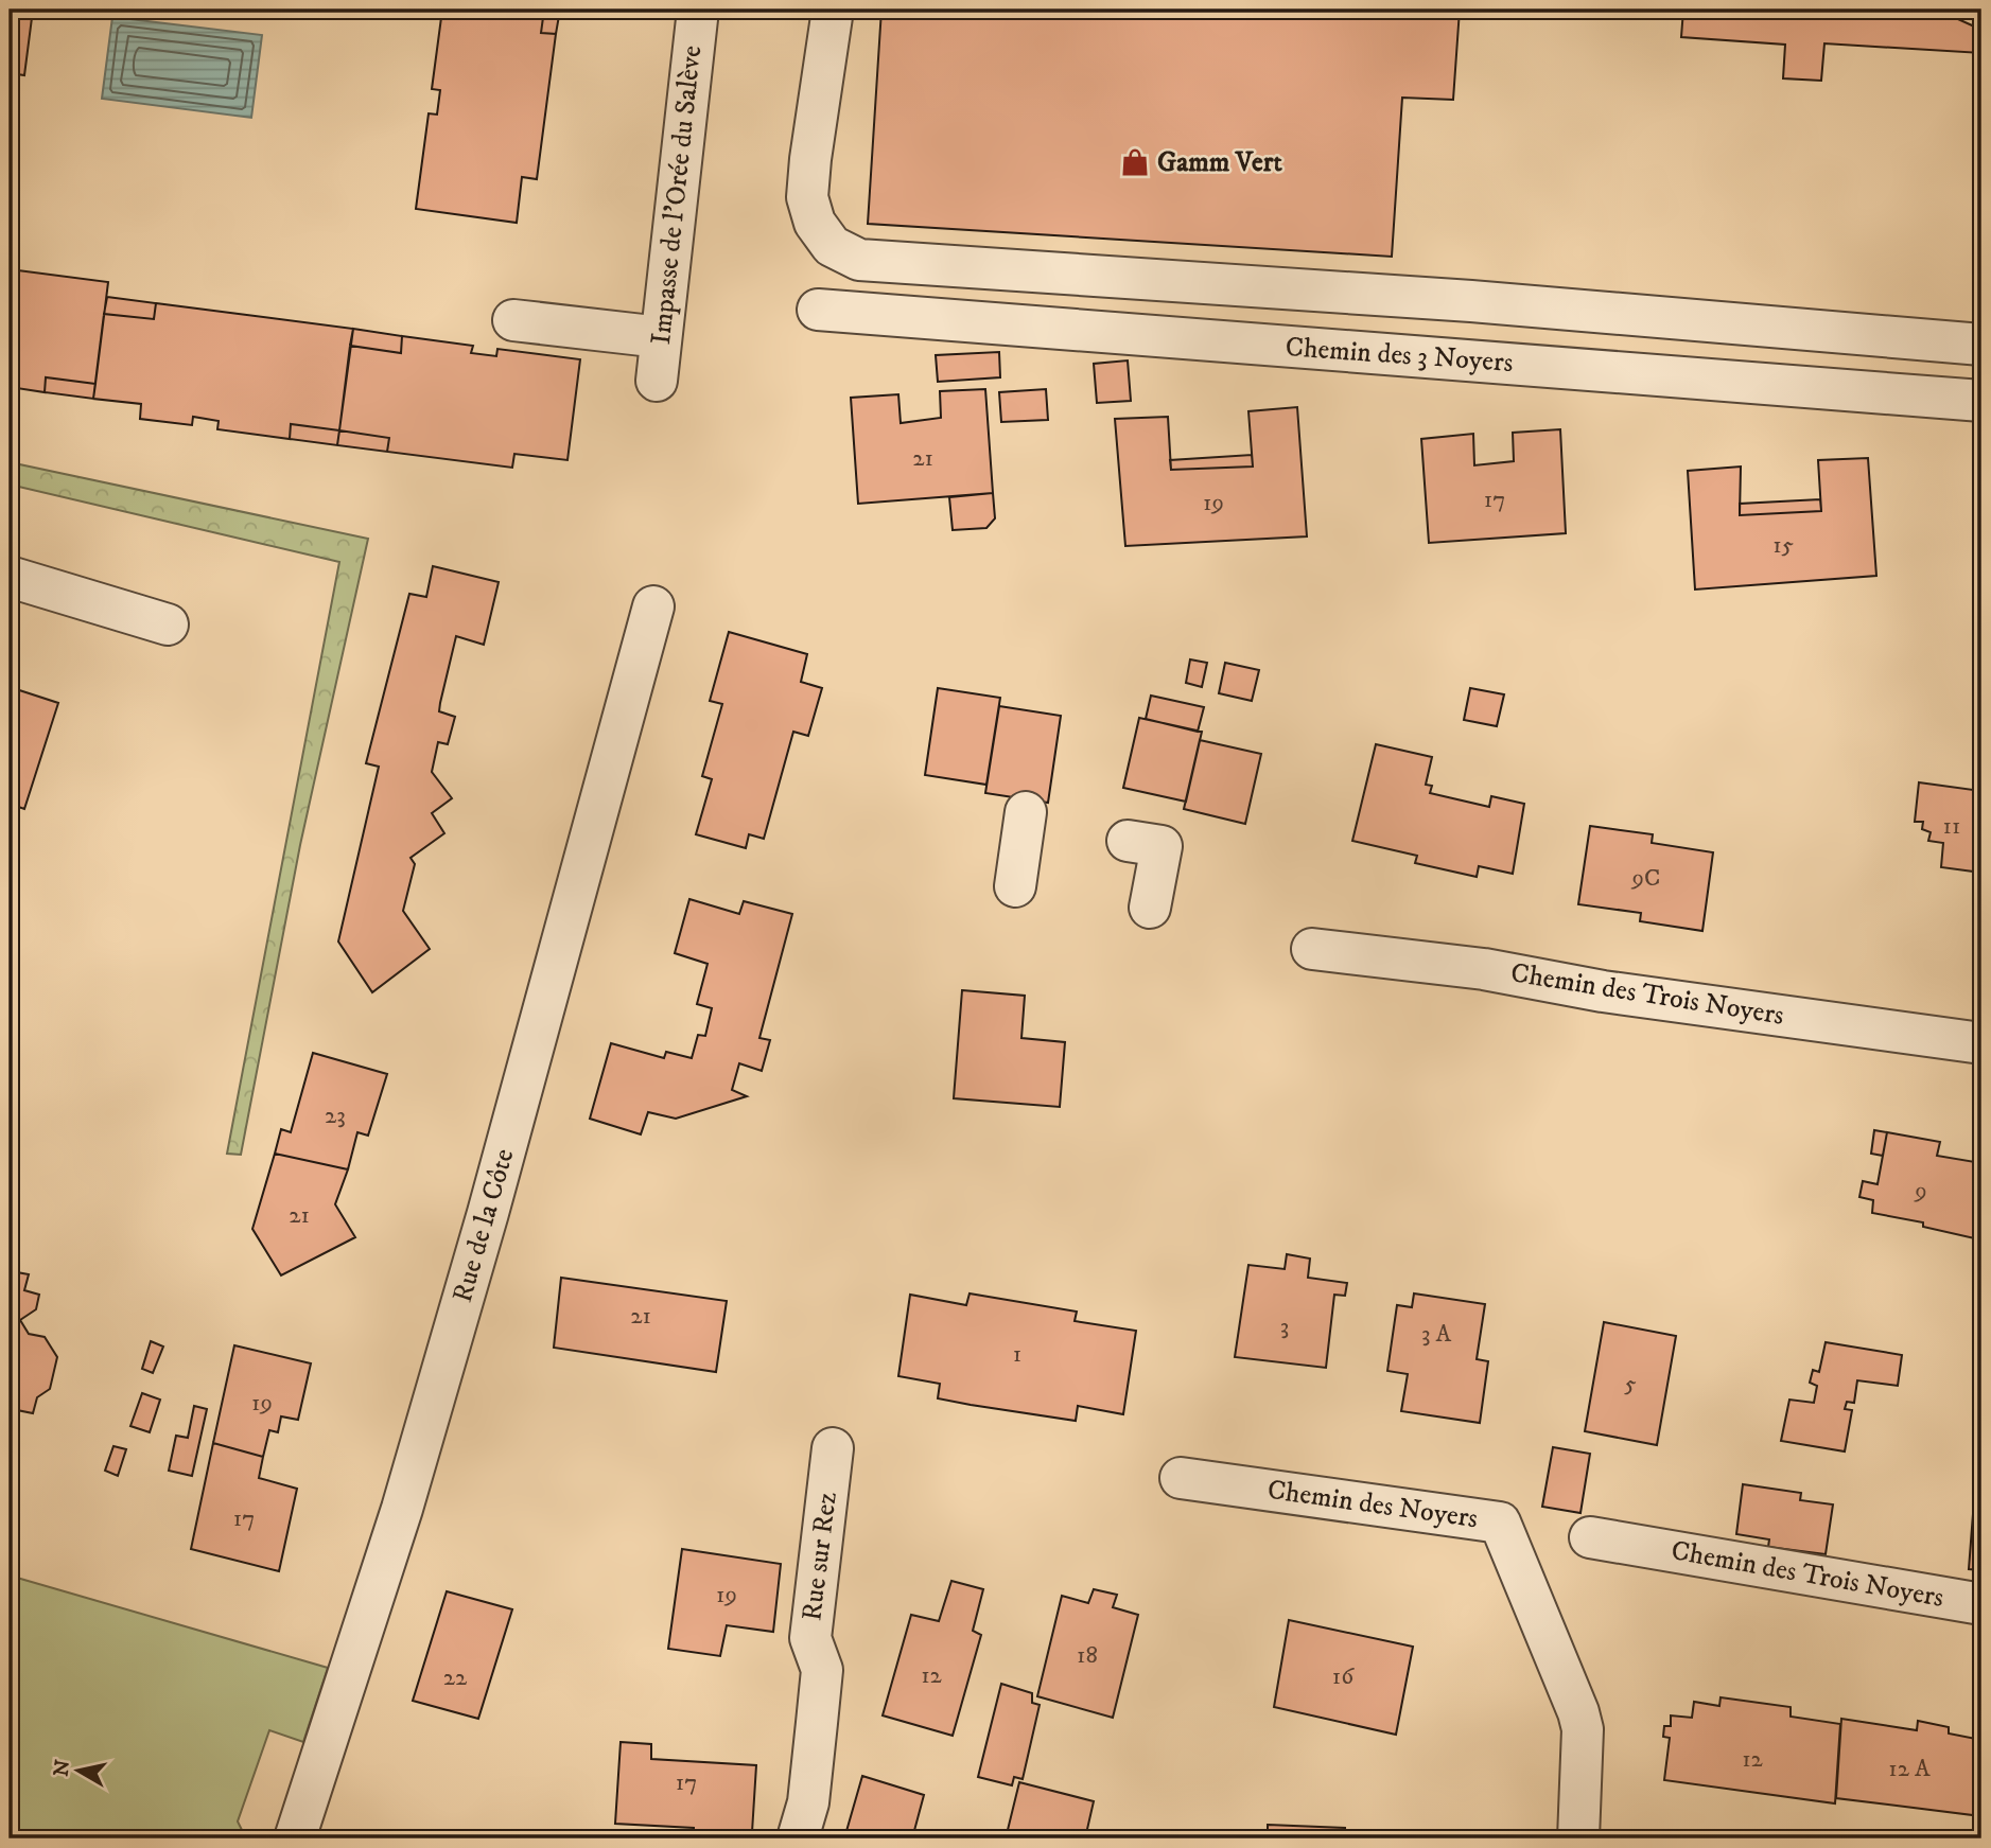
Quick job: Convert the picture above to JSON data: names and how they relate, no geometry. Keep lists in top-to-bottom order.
{
  "streets": {
    "street": [
      "Impasse de l'Orée du Salève",
      "Chemin des 3 Noyers",
      "Chemin des Trois Noyers",
      "Rue de la Côte",
      "Chemin des Noyers",
      "Rue sur Rez"
    ]
  },
  "places": {
    "shop": ["Gamm Vert"]
  },
  "house_numbers": [
    "21",
    "17",
    "19",
    "15",
    "11",
    "9C",
    "23",
    "9",
    "21",
    "21",
    "3",
    "3 A",
    "1",
    "5",
    "19",
    "17",
    "19",
    "18",
    "12",
    "16",
    "22",
    "12",
    "12 A",
    "17"
  ],
  "north": "left"
}
